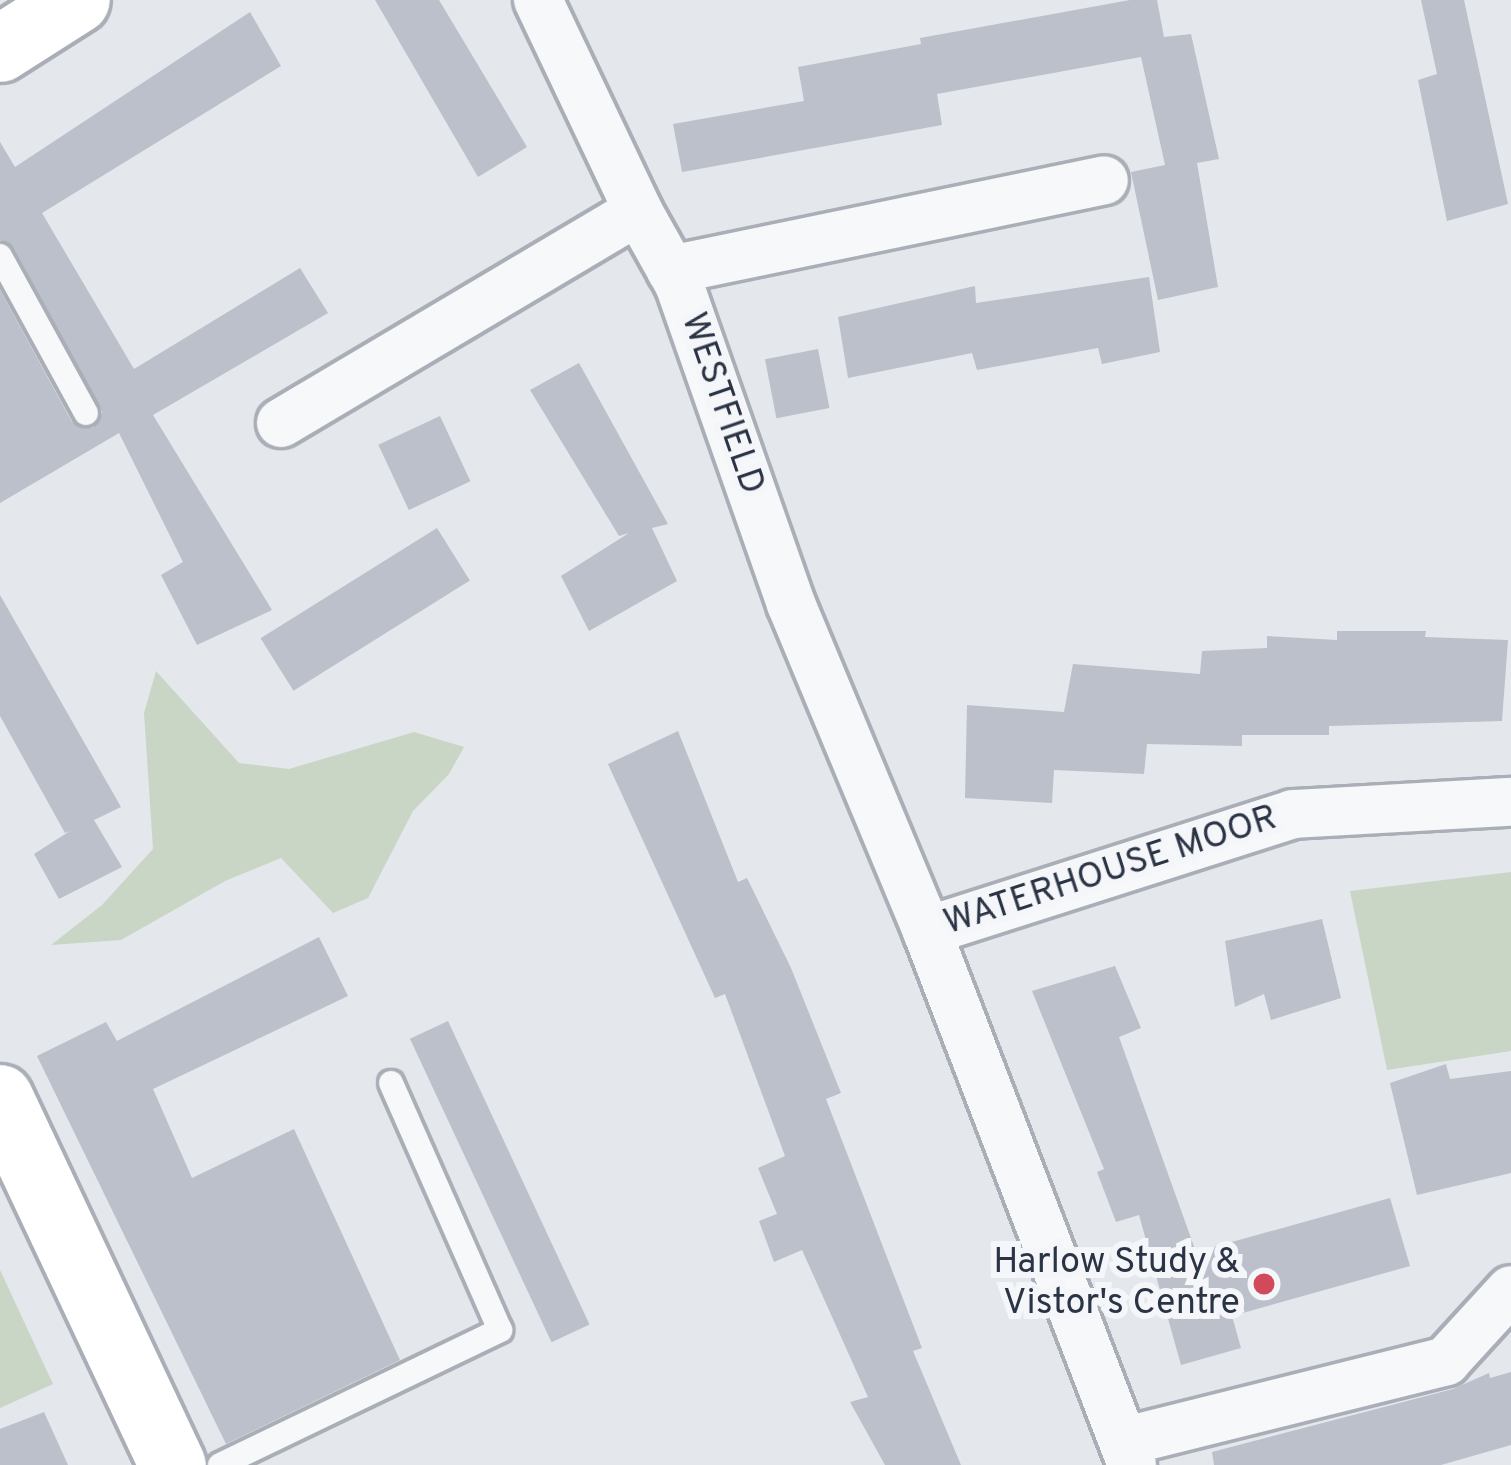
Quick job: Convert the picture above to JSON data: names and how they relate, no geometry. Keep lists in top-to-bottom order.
{
  "streets": {
    "street": ["WESTFIELD", "WATERHOUSE MOOR"]
  },
  "crossings": [
    ["WESTFIELD", "WATERHOUSE MOOR"]
  ],
  "places": ["Harlow Study & Vistor's Centre"]
}
